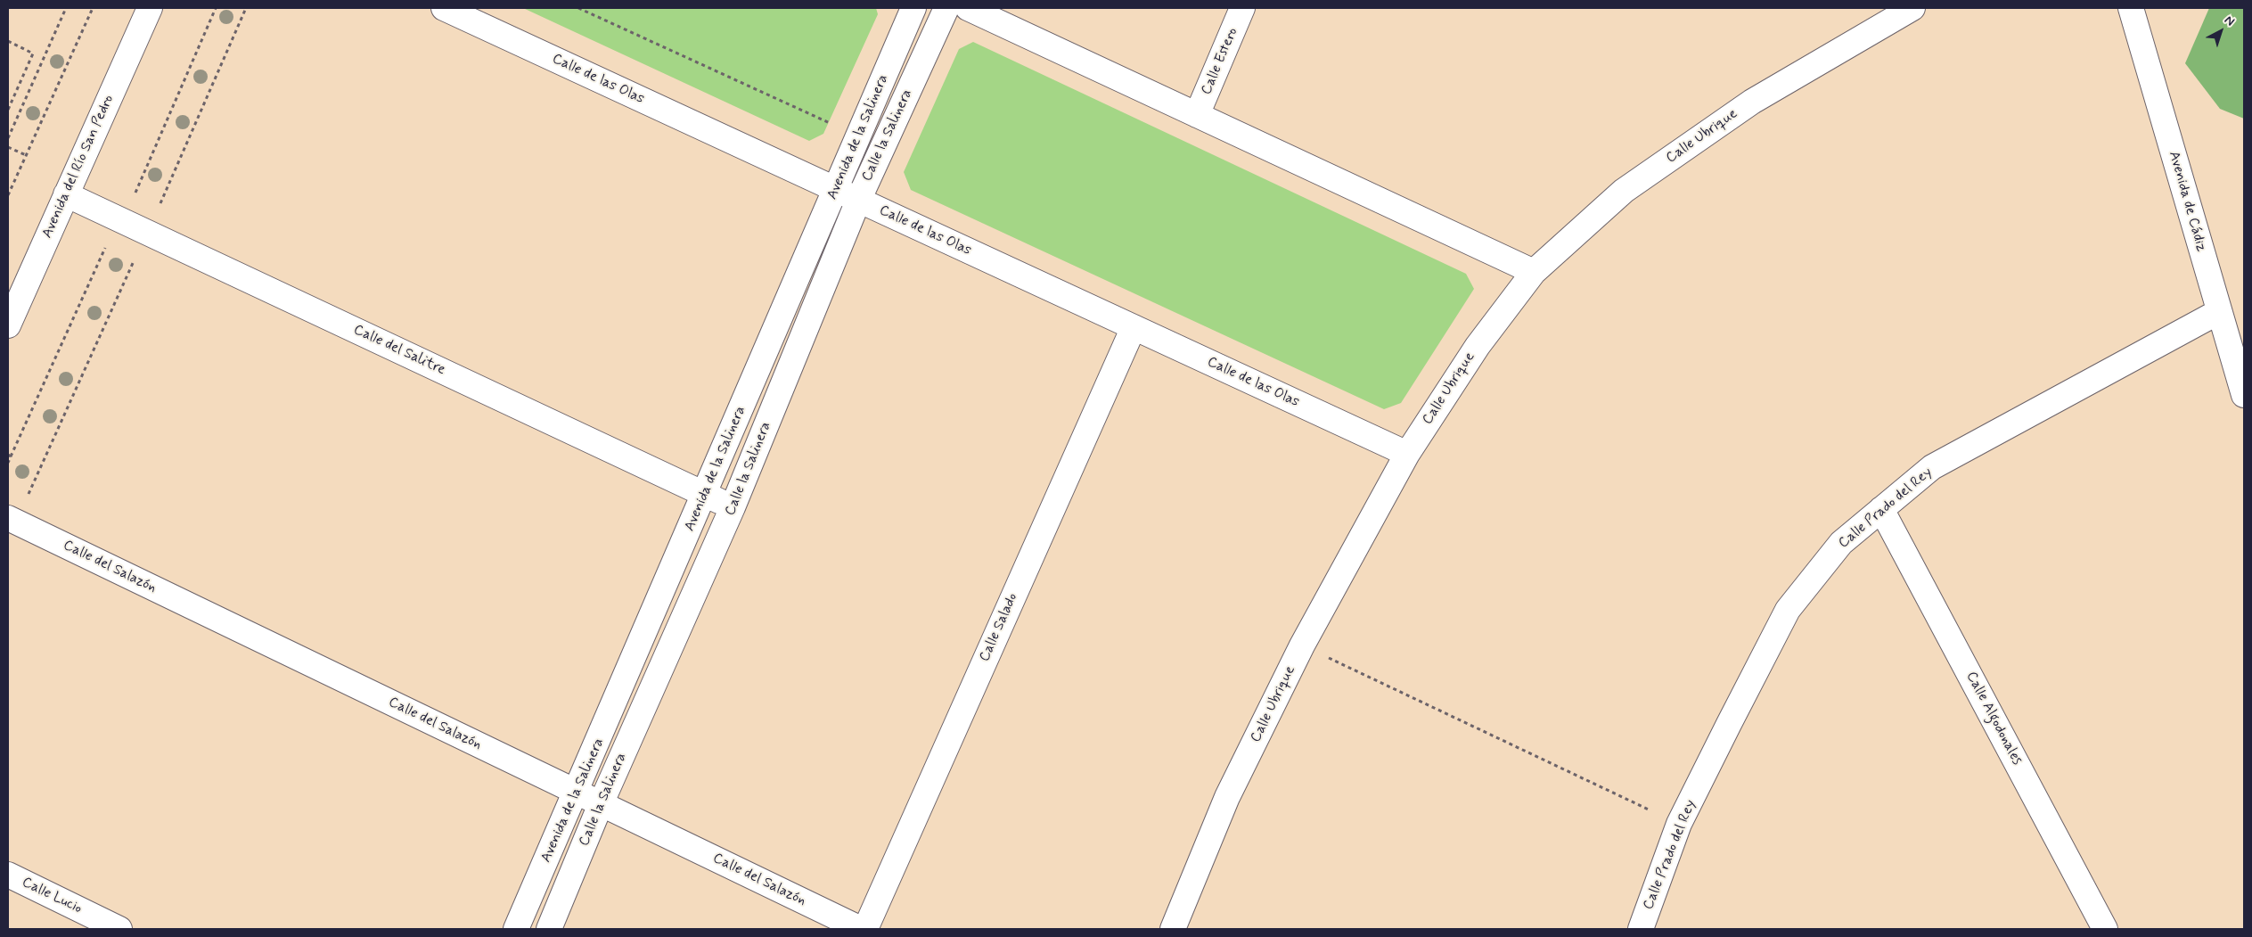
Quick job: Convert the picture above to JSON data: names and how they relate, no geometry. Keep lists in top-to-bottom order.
{
  "streets": {
    "street": [
      "Calle Estero",
      "Calle de las Olas",
      "Calle la Salinera",
      "Calle Ubrique",
      "Avenida de la Salinera",
      "Avenida del Río San Pedro",
      "Avenida de Cádiz",
      "Calle del Salitre",
      "Calle Prado del Rey",
      "Calle del Salazón",
      "Calle Salado",
      "Calle Algodonales",
      "Calle Lucio"
    ]
  },
  "crossings": [
    ["Calle de las Olas", "Calle la Salinera"],
    ["Calle de las Olas", "Calle Ubrique"],
    ["Calle de las Olas", "Avenida de la Salinera"],
    ["Calle de las Olas", "Calle Salado"],
    ["Calle la Salinera", "Calle del Salitre"],
    ["Calle la Salinera", "Calle del Salazón"],
    ["Avenida de la Salinera", "Calle del Salitre"],
    ["Avenida de la Salinera", "Calle del Salazón"],
    ["Avenida del Río San Pedro", "Calle del Salitre"],
    ["Avenida de Cádiz", "Calle Prado del Rey"],
    ["Calle Prado del Rey", "Calle Algodonales"]
  ],
  "north": "top right"
}
